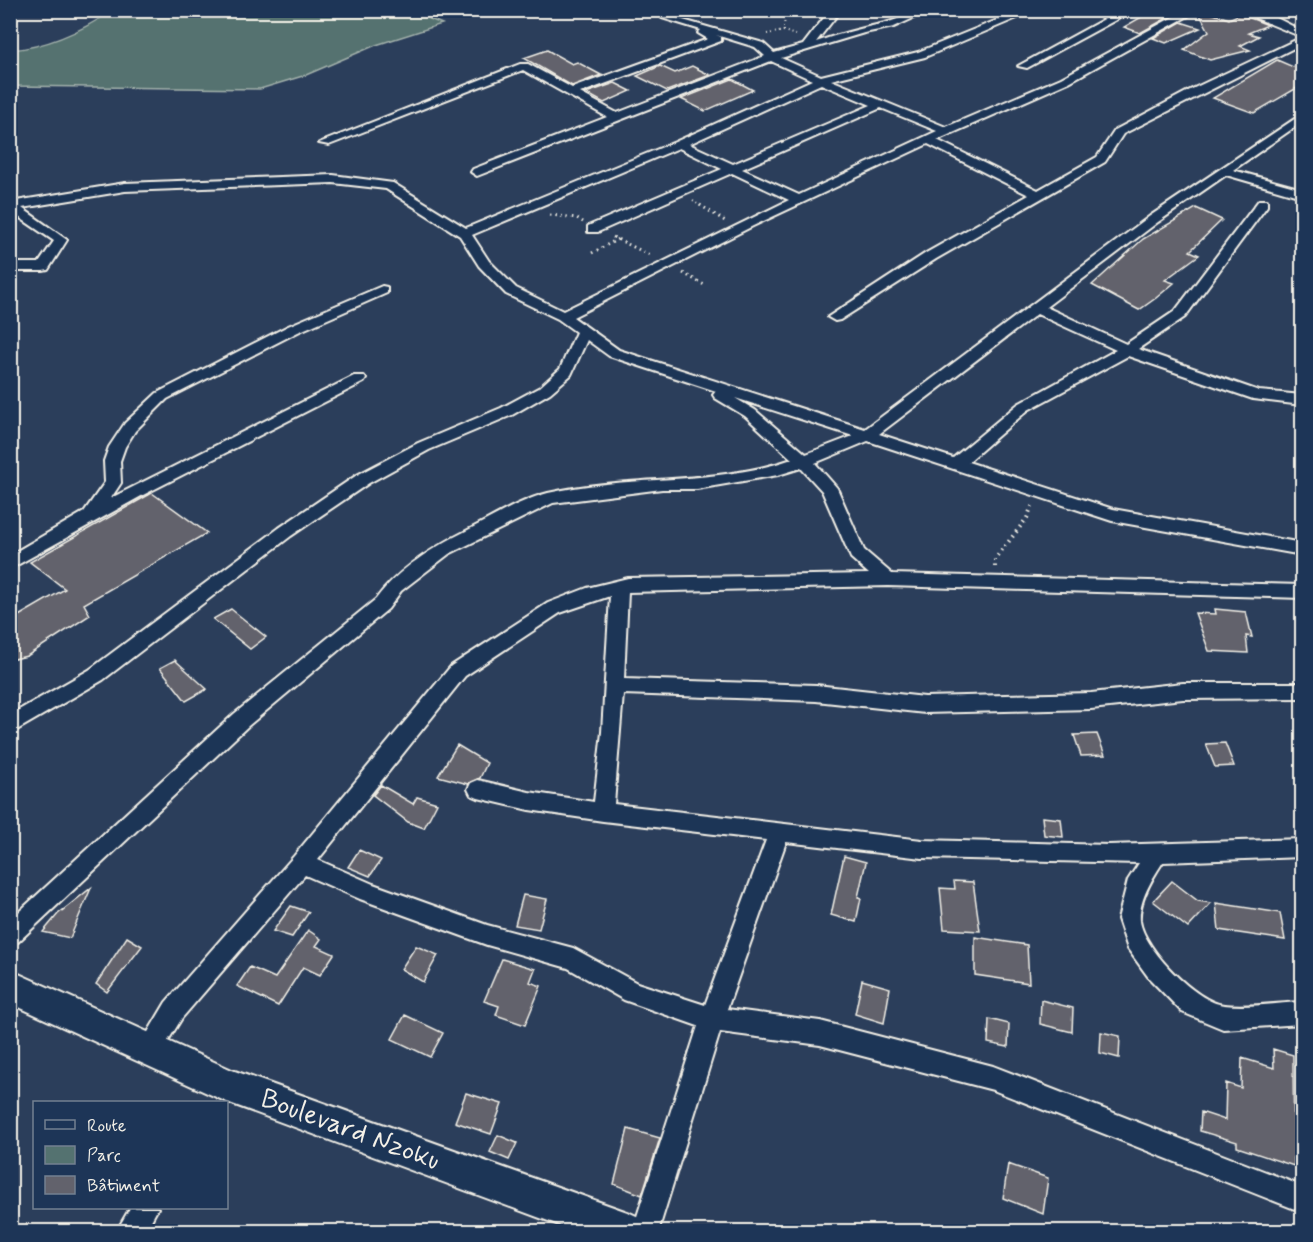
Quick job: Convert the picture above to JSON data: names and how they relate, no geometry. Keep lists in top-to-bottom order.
{
  "streets": {
    "street": ["Boulevard Nzoku"]
  },
  "legend": ["Route", "Parc", "Bâtiment"]
}
